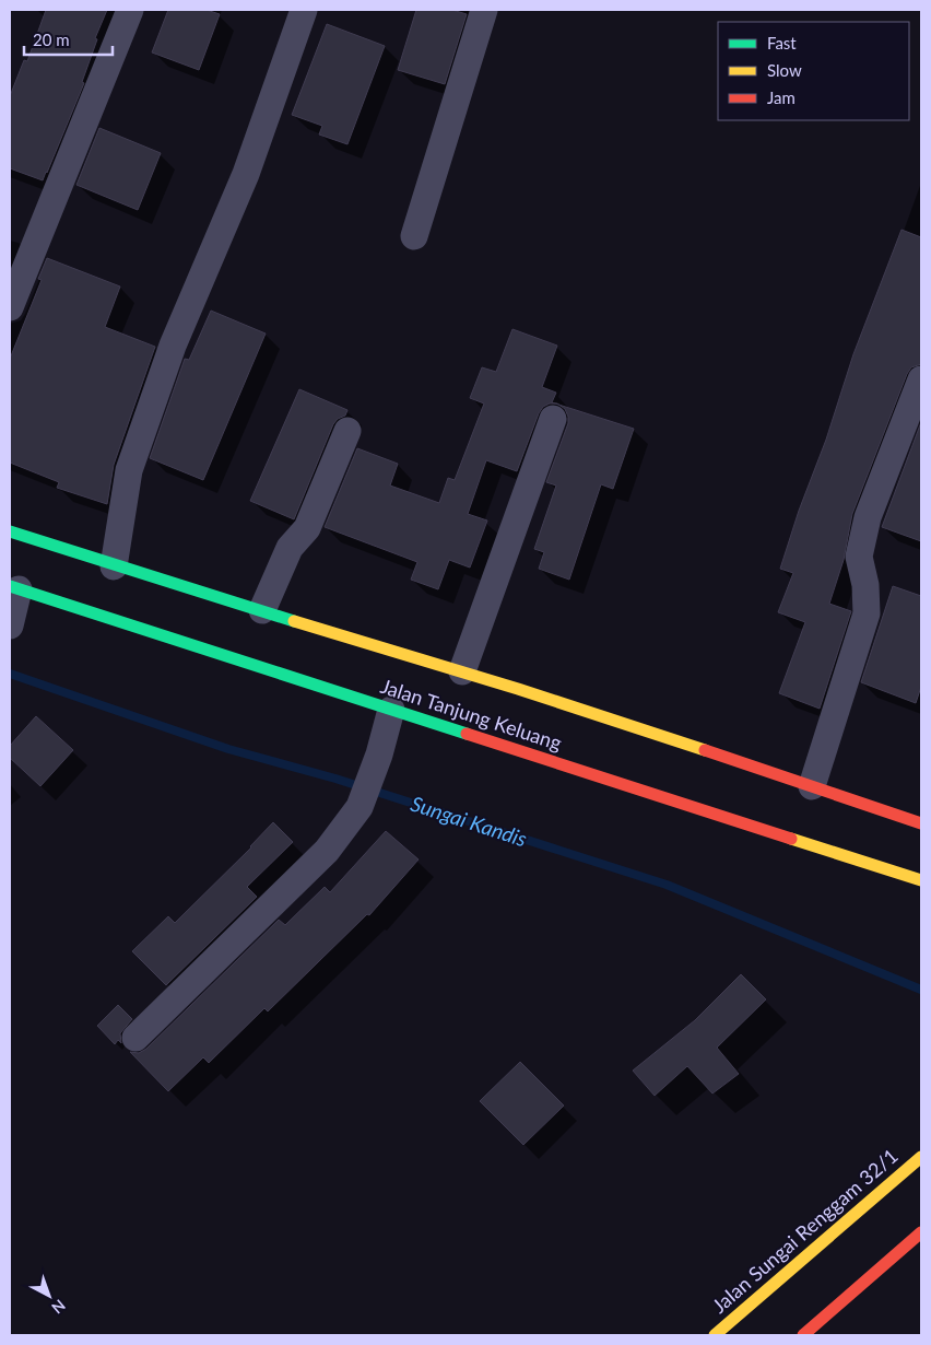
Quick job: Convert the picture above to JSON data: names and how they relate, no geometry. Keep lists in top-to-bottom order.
{
  "streets": {
    "main road": ["Jalan Tanjung Keluang", "Jalan Sungai Renggam 32/1"]
  },
  "water": ["Sungai Kandis"],
  "legend": ["Fast", "Slow", "Jam"],
  "scale_bar": "20 m",
  "north": "bottom right"
}
